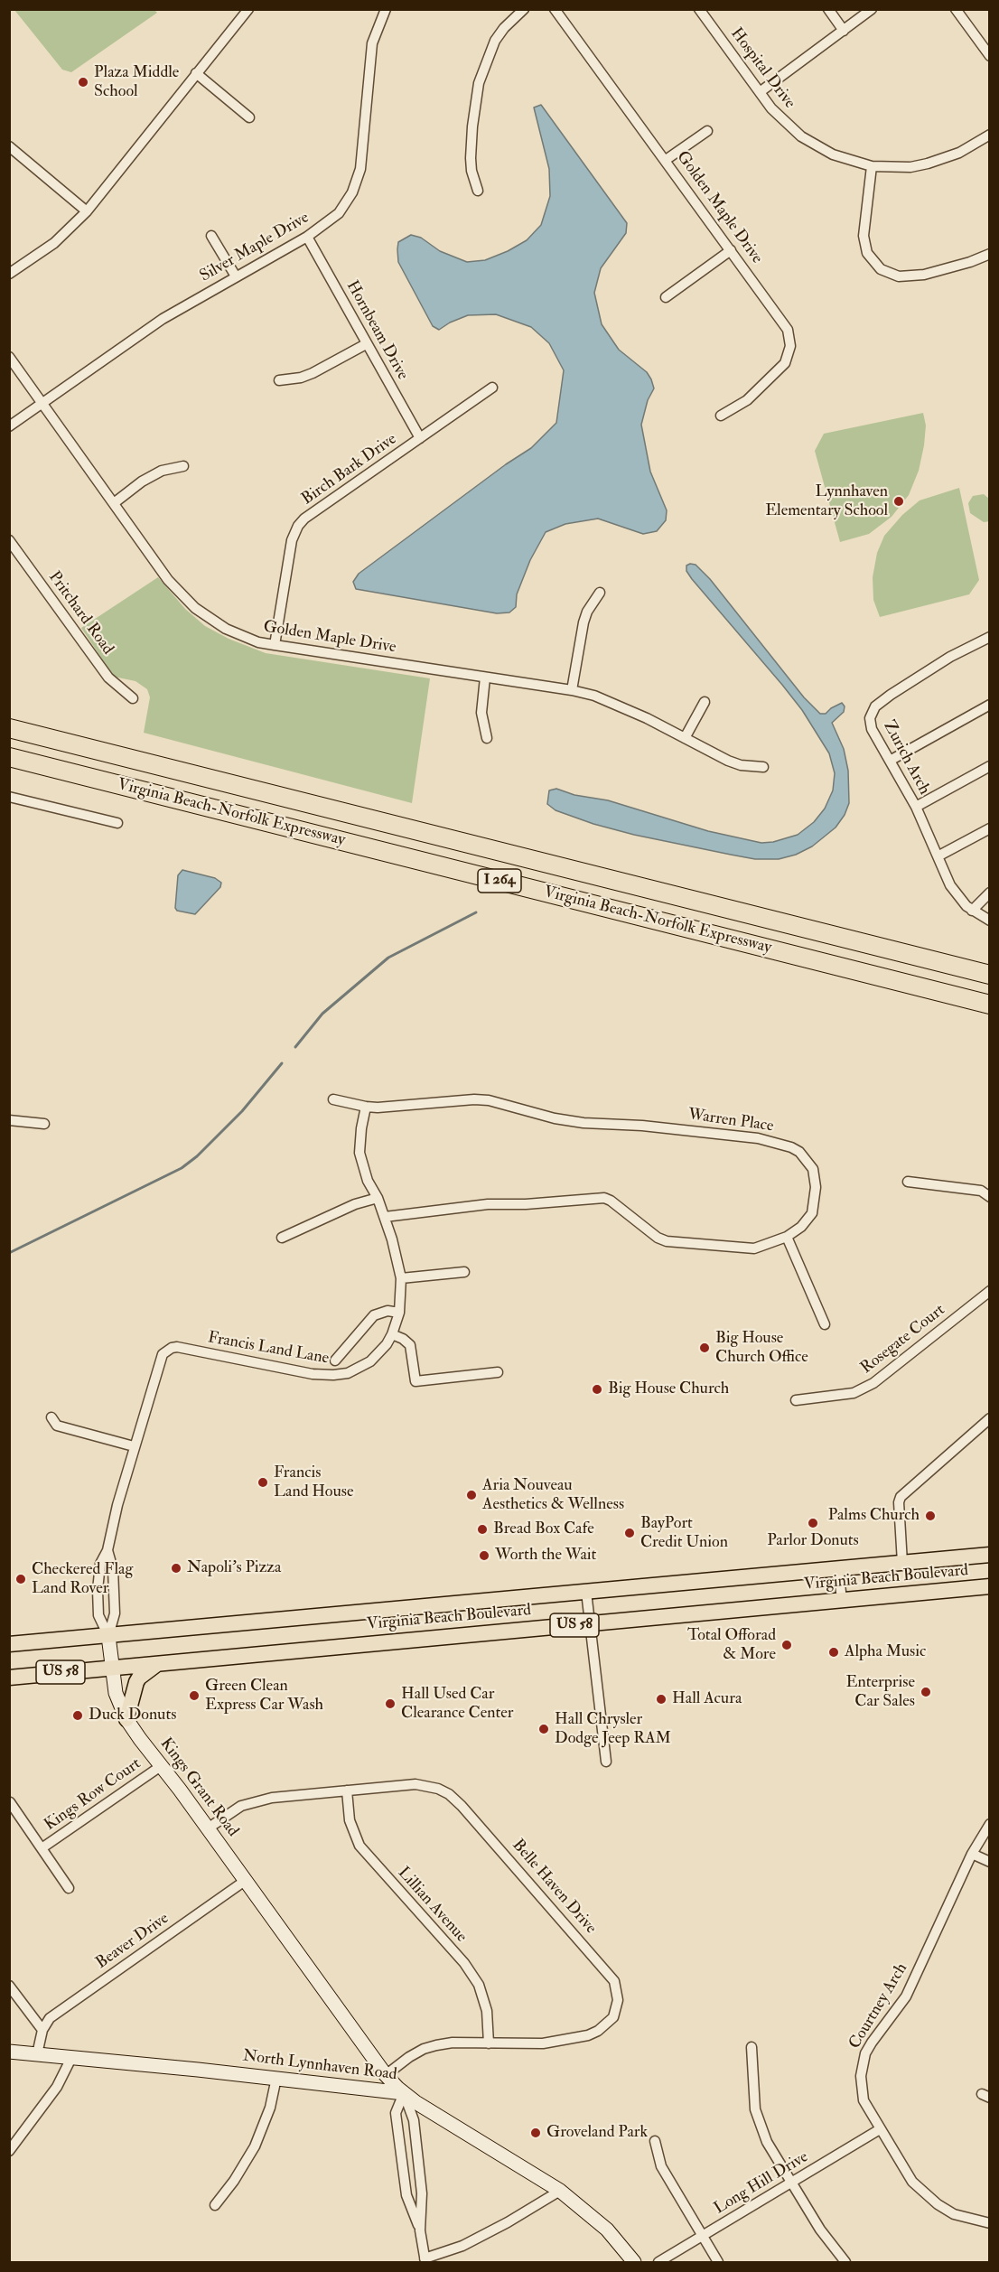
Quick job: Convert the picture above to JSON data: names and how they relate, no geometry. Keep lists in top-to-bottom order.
{
  "streets": {
    "highway": ["Virginia Beach-Norfolk Expressway", "I 264"],
    "main road": ["Virginia Beach Boulevard", "US 58"],
    "street": [
      "Hospital Drive",
      "Golden Maple Drive",
      "Silver Maple Drive",
      "Hornbeam Drive",
      "Birch Bark Drive",
      "Pritchard Road",
      "Zurich Arch",
      "Warren Place",
      "Rosegate Court",
      "Francis Land Lane",
      "Kings Grant Road",
      "Kings Row Court",
      "Belle Haven Drive",
      "Lillian Avenue",
      "Beaver Drive",
      "Courtney Arch",
      "North Lynnhaven Road",
      "Long Hill Drive"
    ]
  },
  "crossings": [
    ["Golden Maple Drive", "Silver Maple Drive"],
    ["Golden Maple Drive", "Birch Bark Drive"],
    ["Silver Maple Drive", "Hornbeam Drive"],
    ["Hornbeam Drive", "Birch Bark Drive"],
    ["Warren Place", "Francis Land Lane"],
    ["Francis Land Lane", "Kings Grant Road"],
    ["Virginia Beach Boulevard", "Kings Grant Road"],
    ["Kings Grant Road", "Kings Row Court"],
    ["Kings Grant Road", "Belle Haven Drive"],
    ["Kings Grant Road", "Beaver Drive"],
    ["Kings Grant Road", "North Lynnhaven Road"],
    ["Belle Haven Drive", "Lillian Avenue"],
    ["Courtney Arch", "Long Hill Drive"]
  ],
  "places": [
    "Plaza Middle School",
    "Lynnhaven Elementary School",
    "Big House Church Office",
    "Big House Church",
    "Francis Land House",
    "Aria Nouveau Aesthetics & Wellness",
    "Palms Church",
    "Parlor Donuts",
    "Bread Box Cafe",
    "BayPort Credit Union",
    "Worth the Wait",
    "Napoli's Pizza",
    "Checkered Flag Land Rover",
    "Total Offorad & More",
    "Alpha Music",
    "Enterprise Car Sales",
    "Green Clean Express Car Wash",
    "Hall Acura",
    "Hall Used Car Clearance Center",
    "Duck Donuts",
    "Hall Chrysler Dodge Jeep RAM",
    "Groveland Park"
  ]
}
